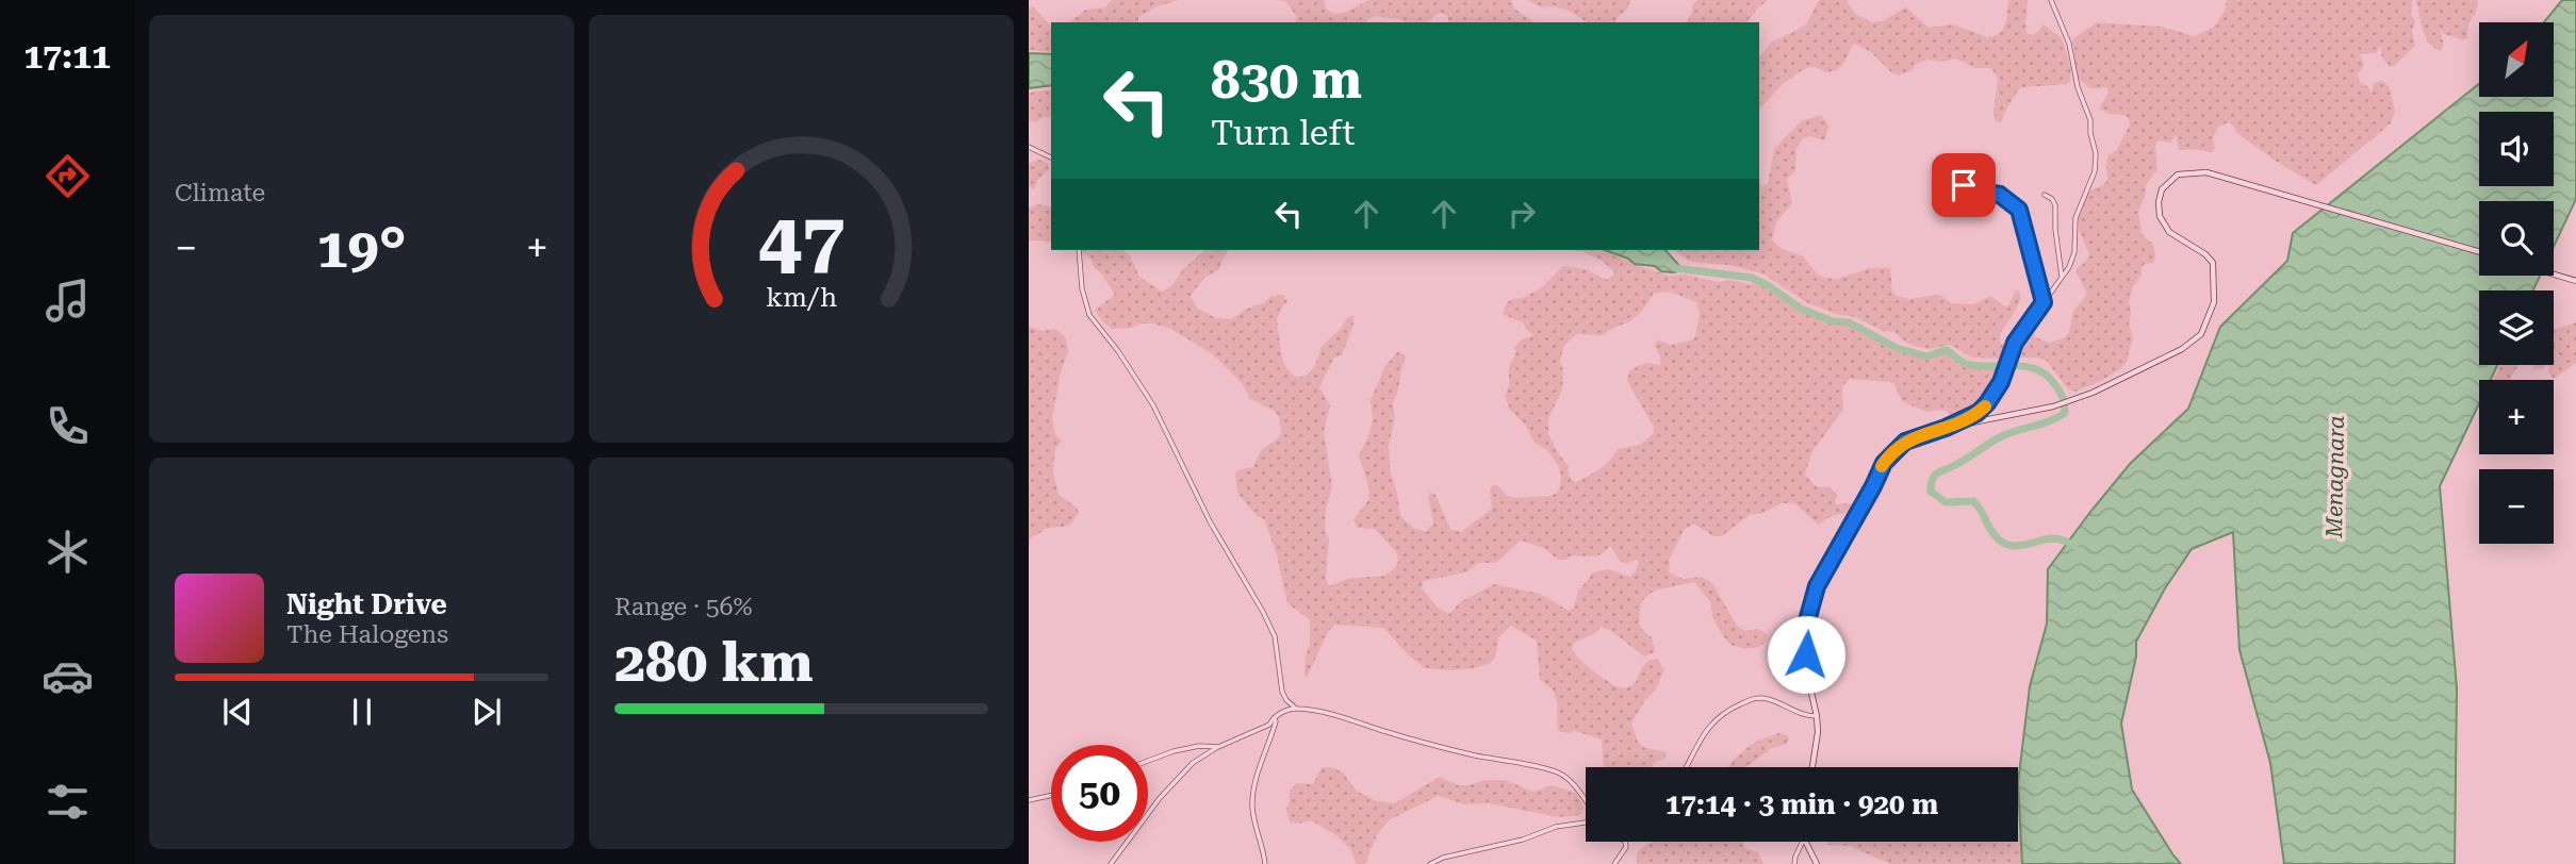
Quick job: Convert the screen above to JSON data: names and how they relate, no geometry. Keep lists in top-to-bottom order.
{
  "water": ["Menagnara"],
  "north": "top right",
  "page": {
    "tabs": "17:11",
    "tile": [
      "Climate",
      ["Range · 56%", "280 km"]
    ],
    "map_buttons": ["+", "−"],
    "turn": ["830 m", "Turn left"],
    "heat": ["−", "19°", "+"],
    "song": ["Night Drive", "The Halogens"],
    "limit": "50",
    "trip": "17:14 · 3 min · 920 m",
    "gauge": ["47", "km/h"]
  }
}
